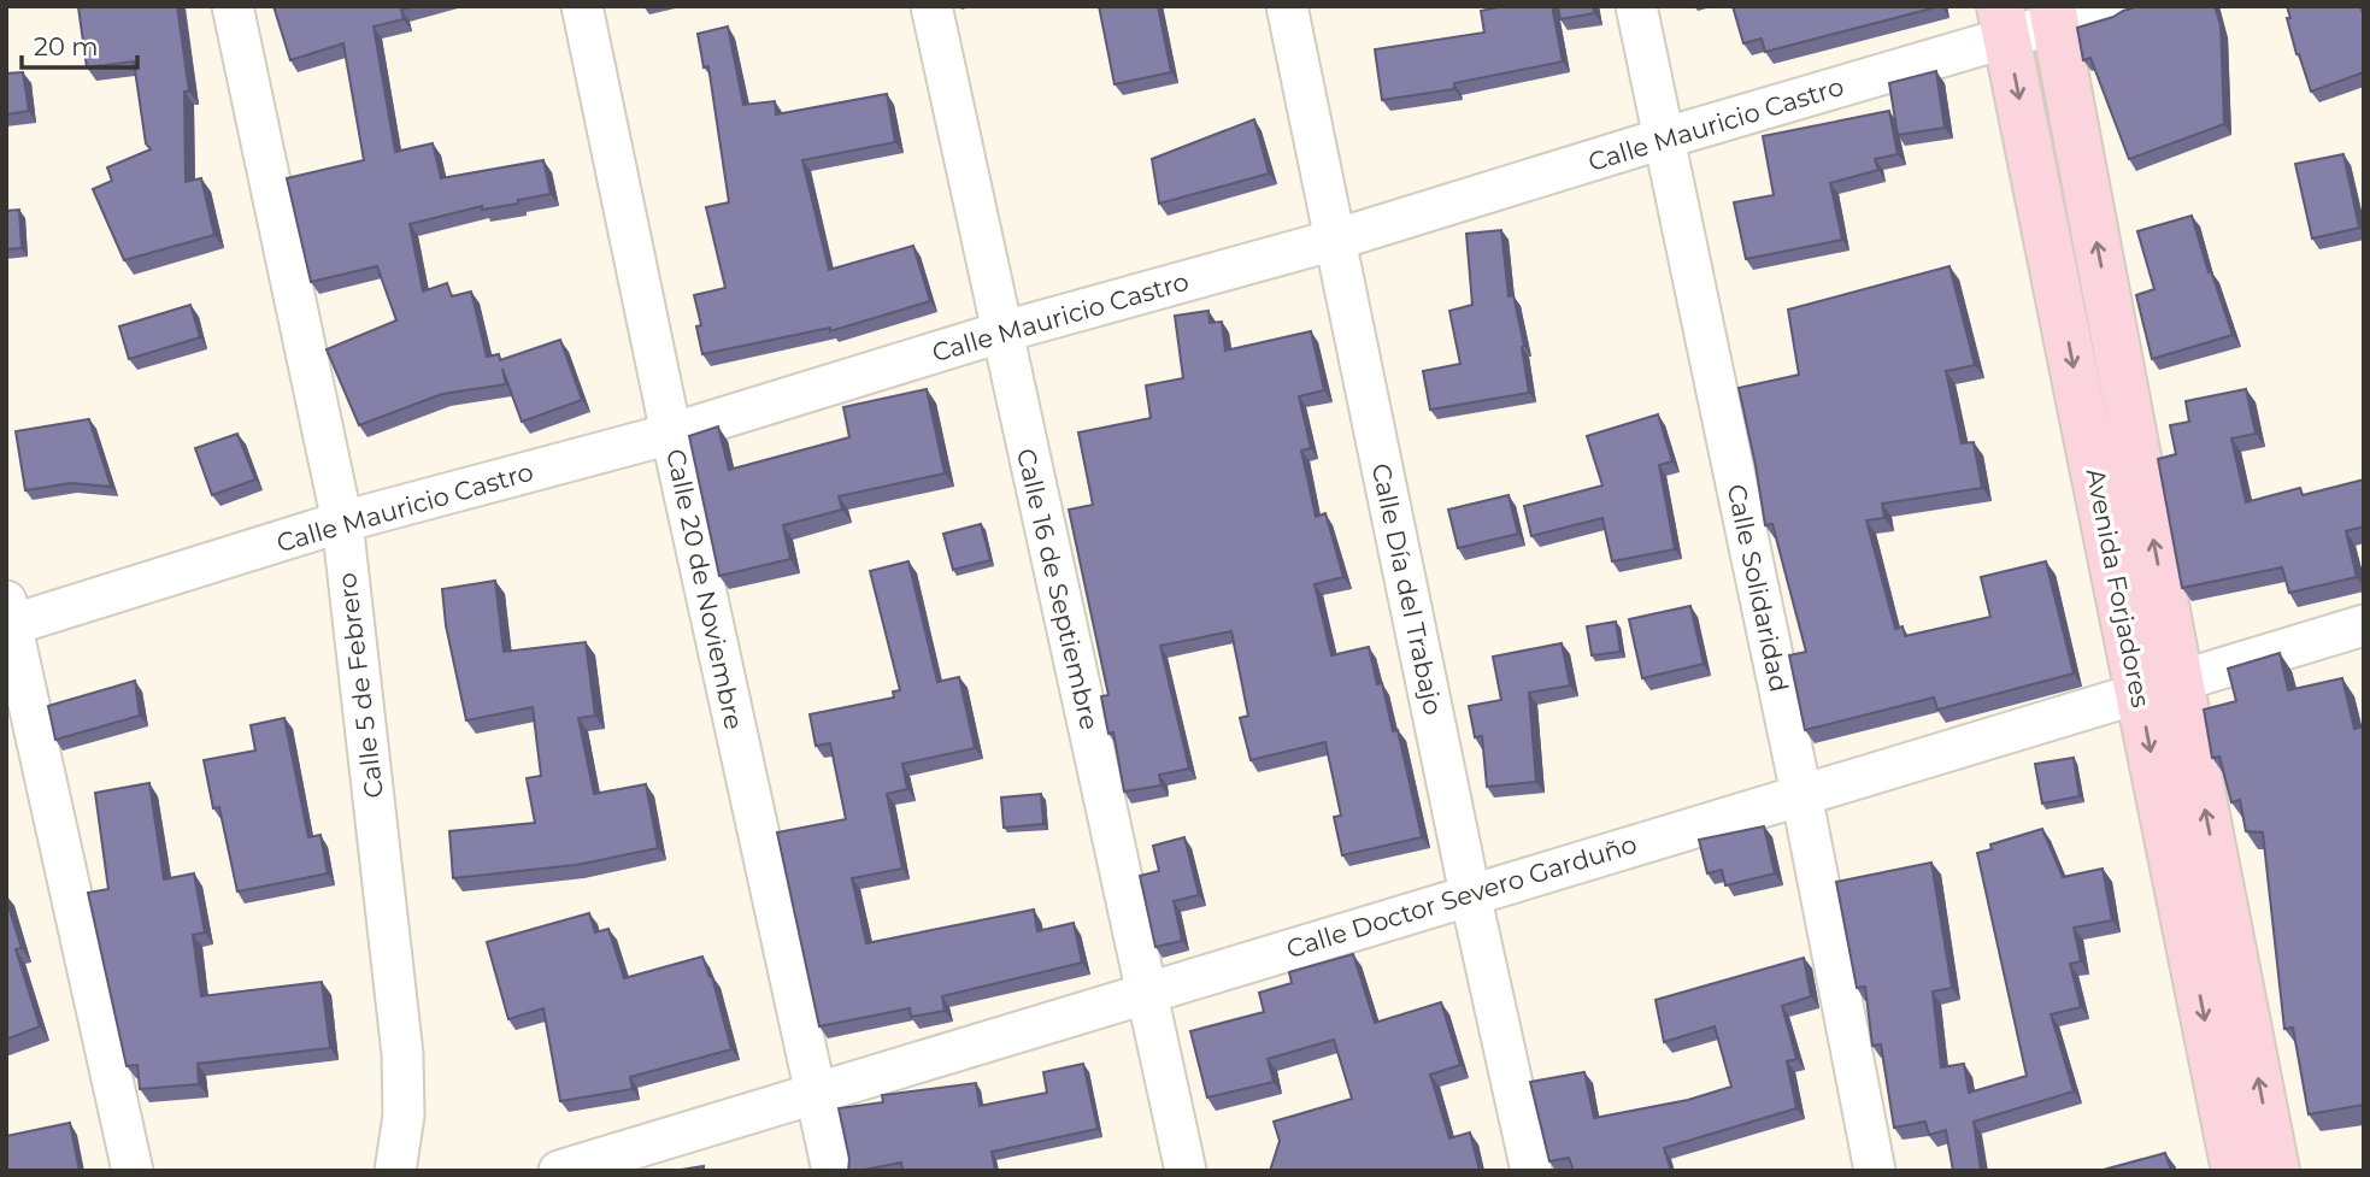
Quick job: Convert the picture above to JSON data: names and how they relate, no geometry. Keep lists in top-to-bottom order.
{
  "streets": {
    "main road": ["Avenida Forjadores"],
    "street": [
      "Calle Mauricio Castro",
      "Calle Solidaridad",
      "Calle 20 de Noviembre",
      "Calle 16 de Septiembre",
      "Calle Día del Trabajo",
      "Calle 5 de Febrero",
      "Calle Doctor Severo Garduño"
    ]
  },
  "crossings": [
    ["Calle Mauricio Castro", "Calle Solidaridad"],
    ["Calle Mauricio Castro", "Avenida Forjadores"],
    ["Calle Mauricio Castro", "Calle 20 de Noviembre"],
    ["Calle Mauricio Castro", "Calle 16 de Septiembre"],
    ["Calle Mauricio Castro", "Calle Día del Trabajo"],
    ["Calle Mauricio Castro", "Calle 5 de Febrero"],
    ["Calle Solidaridad", "Calle Doctor Severo Garduño"],
    ["Avenida Forjadores", "Calle Doctor Severo Garduño"],
    ["Calle 20 de Noviembre", "Calle Doctor Severo Garduño"],
    ["Calle 16 de Septiembre", "Calle Doctor Severo Garduño"],
    ["Calle Día del Trabajo", "Calle Doctor Severo Garduño"]
  ],
  "scale_bar": "20 m"
}
